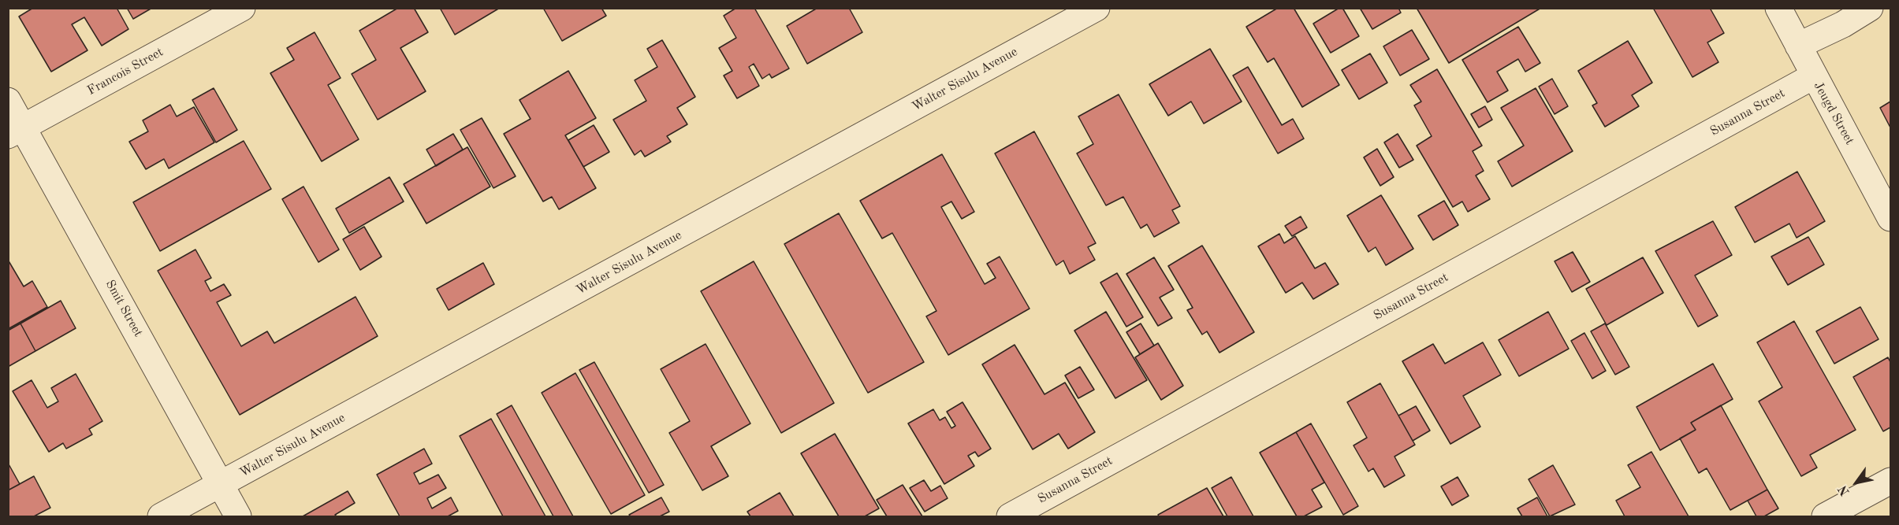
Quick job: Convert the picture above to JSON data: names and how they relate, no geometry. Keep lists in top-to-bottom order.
{
  "streets": {
    "street": [
      "Francois Street",
      "Walter Sisulu Avenue",
      "Susanna Street",
      "Jeugd Street",
      "Smit Street"
    ]
  },
  "crossings": [
    ["Francois Street", "Smit Street"],
    ["Walter Sisulu Avenue", "Smit Street"],
    ["Susanna Street", "Jeugd Street"]
  ],
  "north": "bottom left"
}
